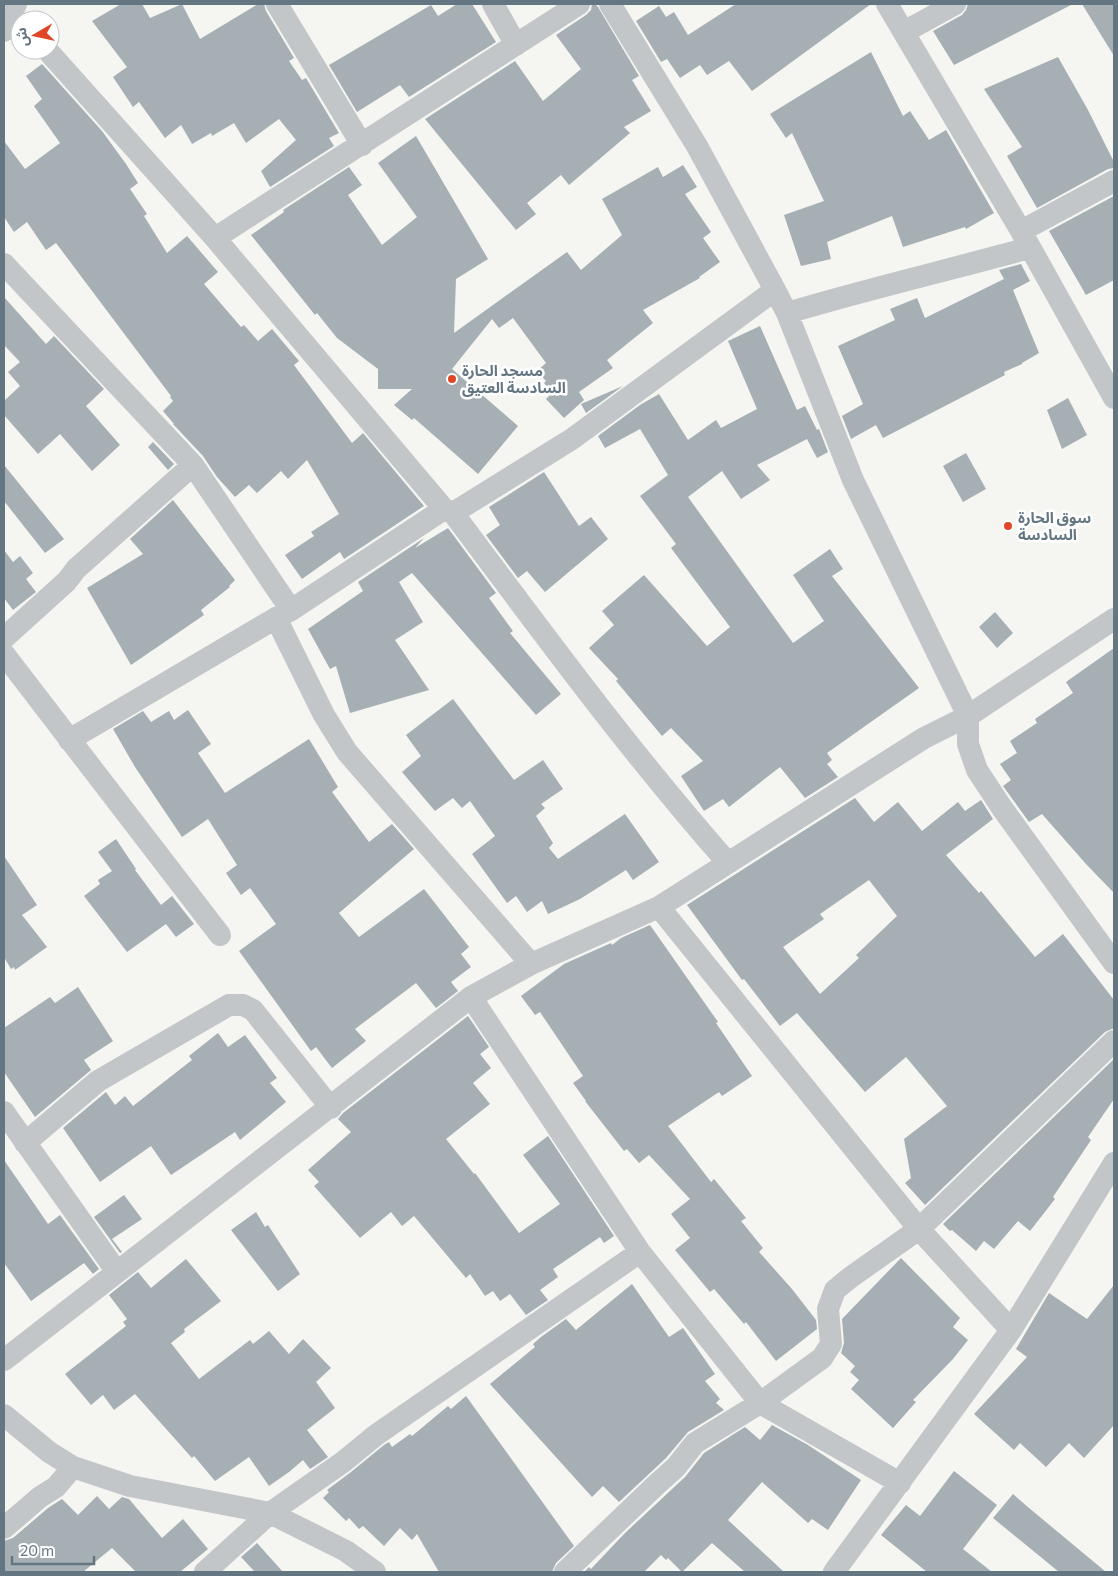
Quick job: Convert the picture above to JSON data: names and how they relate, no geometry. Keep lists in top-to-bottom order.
{
  "places": ["مسجد الحارة السادسة العتيق", "سوق الحارة السادسة"],
  "scale_bar": "20 m",
  "north": "left"
}
